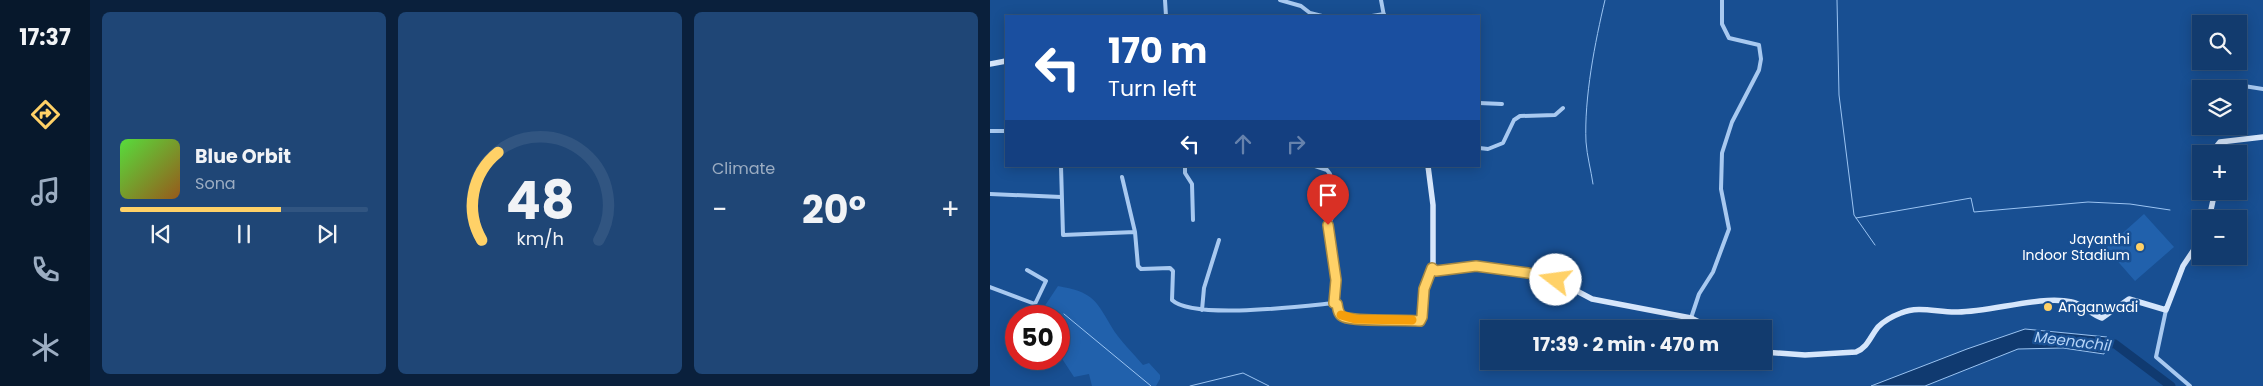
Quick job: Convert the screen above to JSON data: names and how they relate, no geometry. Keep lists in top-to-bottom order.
{
  "water": ["Meenachil"],
  "places": ["Jayanthi Indoor Stadium", "Anganwadi"],
  "page": {
    "tabs": "17:37",
    "tile": "Climate",
    "map_buttons": ["+", "−"],
    "turn": ["170 m", "Turn left"],
    "song": ["Blue Orbit", "Sona"],
    "heat": ["−", "20°", "+"],
    "limit": "50",
    "trip": "17:39 · 2 min · 470 m",
    "gauge": ["48", "km/h"]
  }
}
